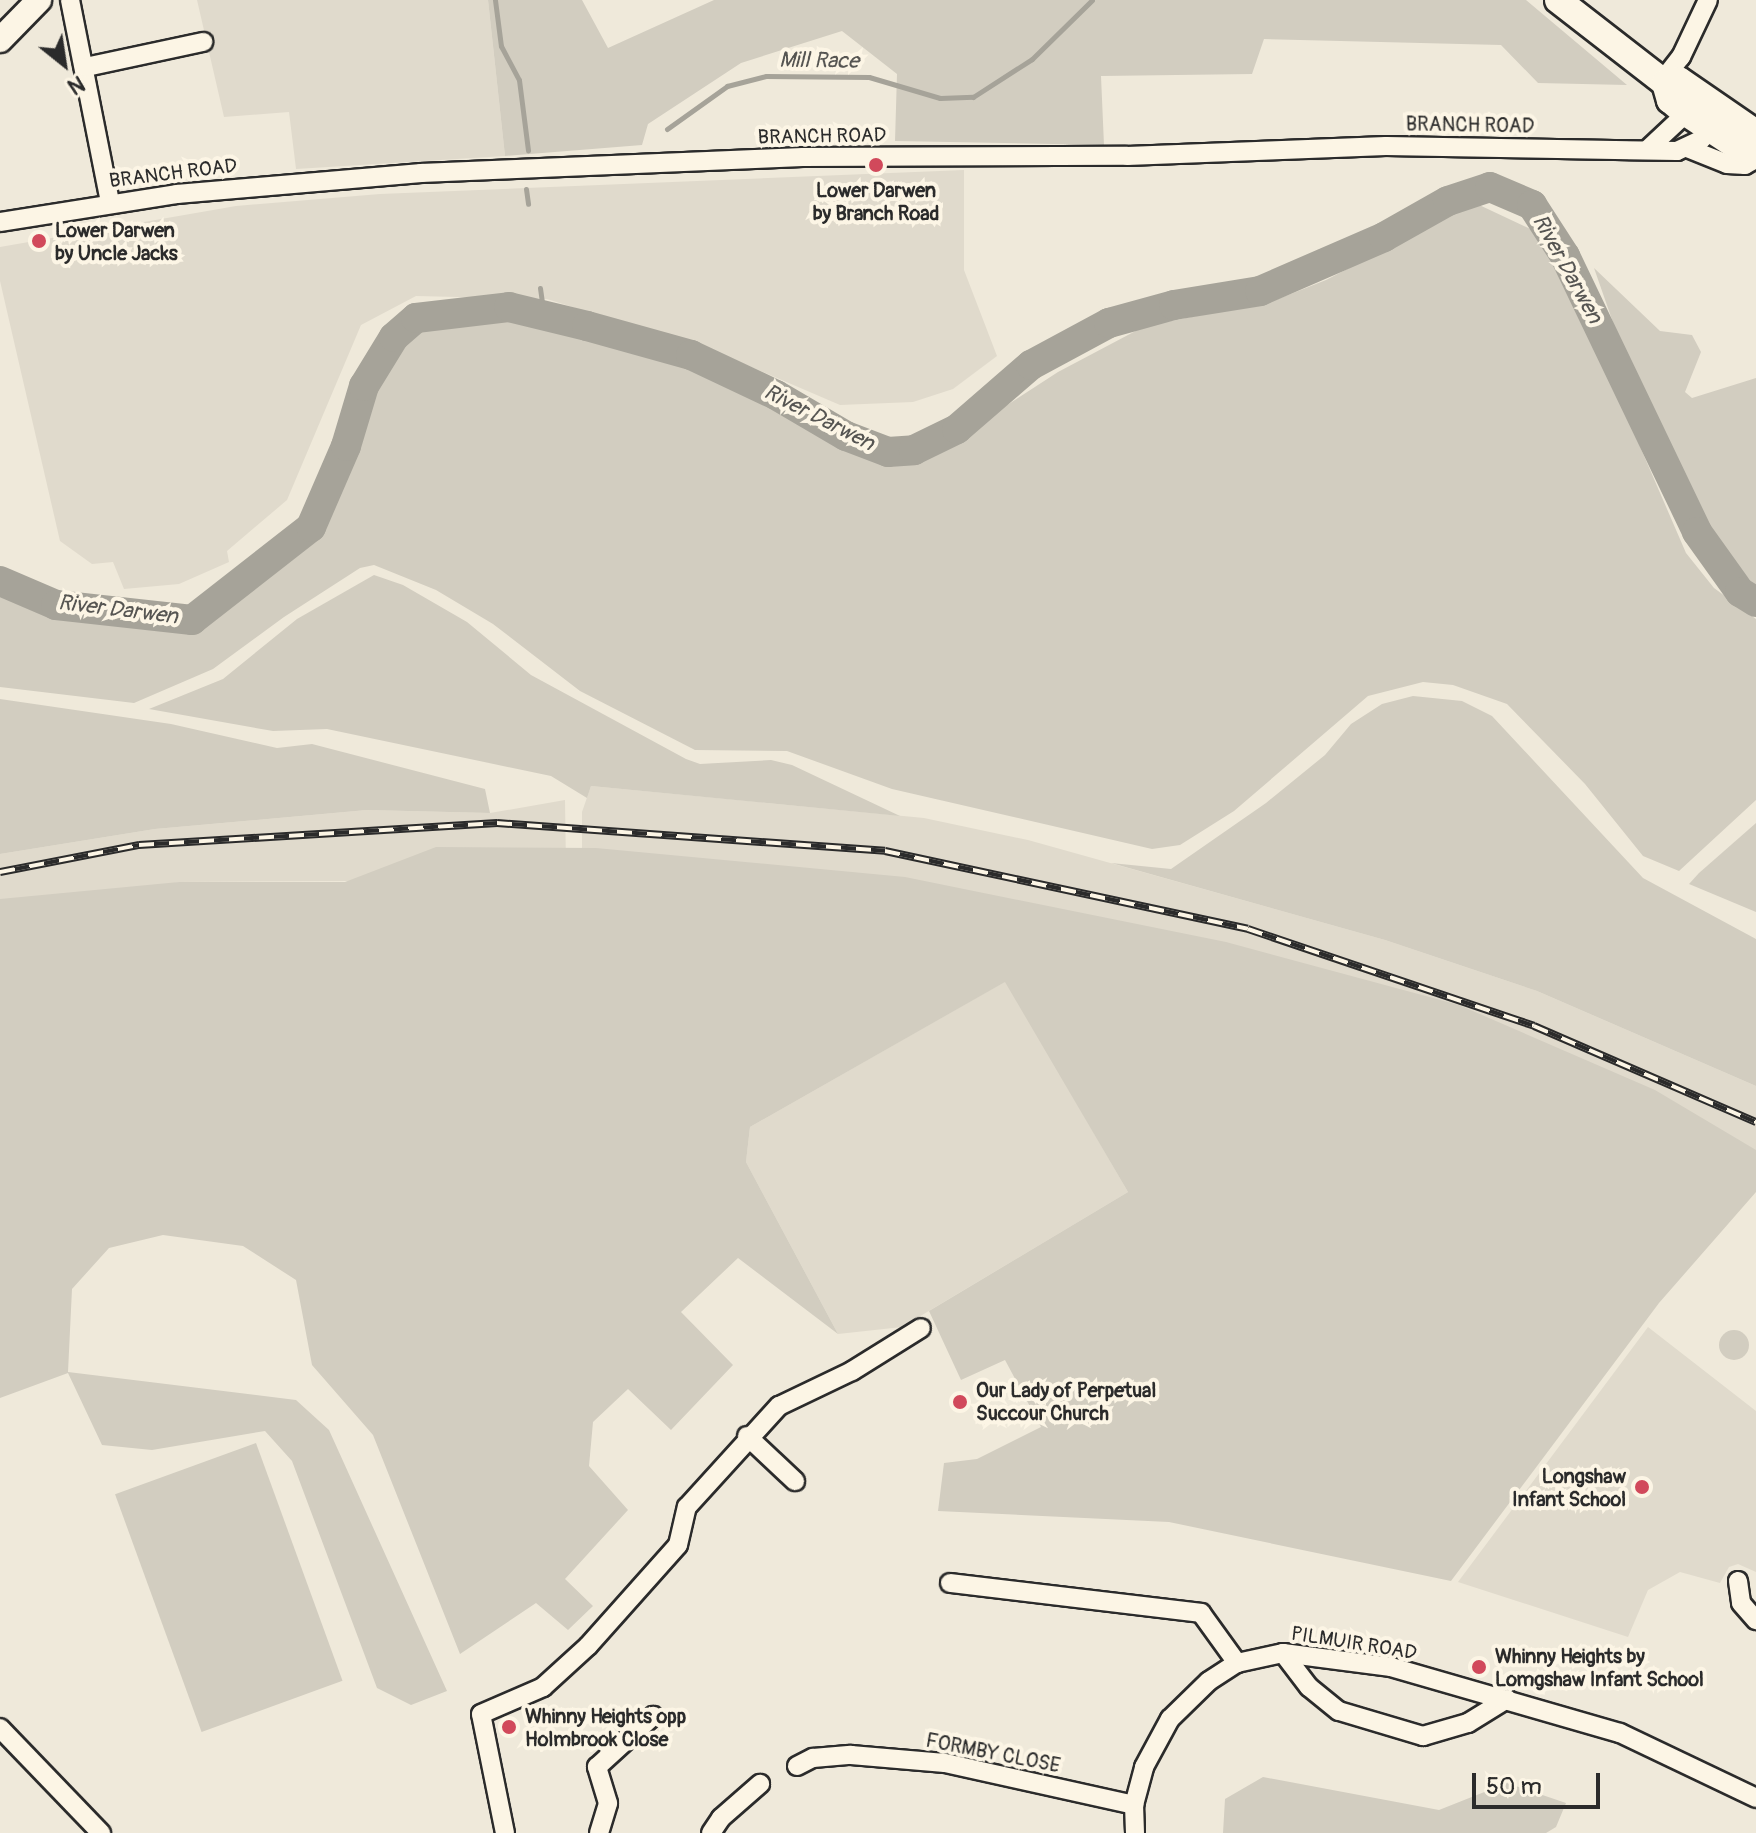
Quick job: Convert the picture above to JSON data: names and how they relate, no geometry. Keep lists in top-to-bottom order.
{
  "streets": {
    "street": ["BRANCH ROAD", "PILMUIR ROAD", "FORMBY CLOSE"]
  },
  "water": ["Mill Race", "River Darwen"],
  "places": [
    "Lower Darwen by Branch Road",
    "Lower Darwen by Uncle Jacks",
    "Our Lady of Perpetual Succour Church",
    "Longshaw Infant School",
    "Whinny Heights by Lomgshaw Infant School",
    "Whinny Heights opp Holmbrook Close"
  ],
  "scale_bar": "50 m",
  "north": "bottom right"
}
